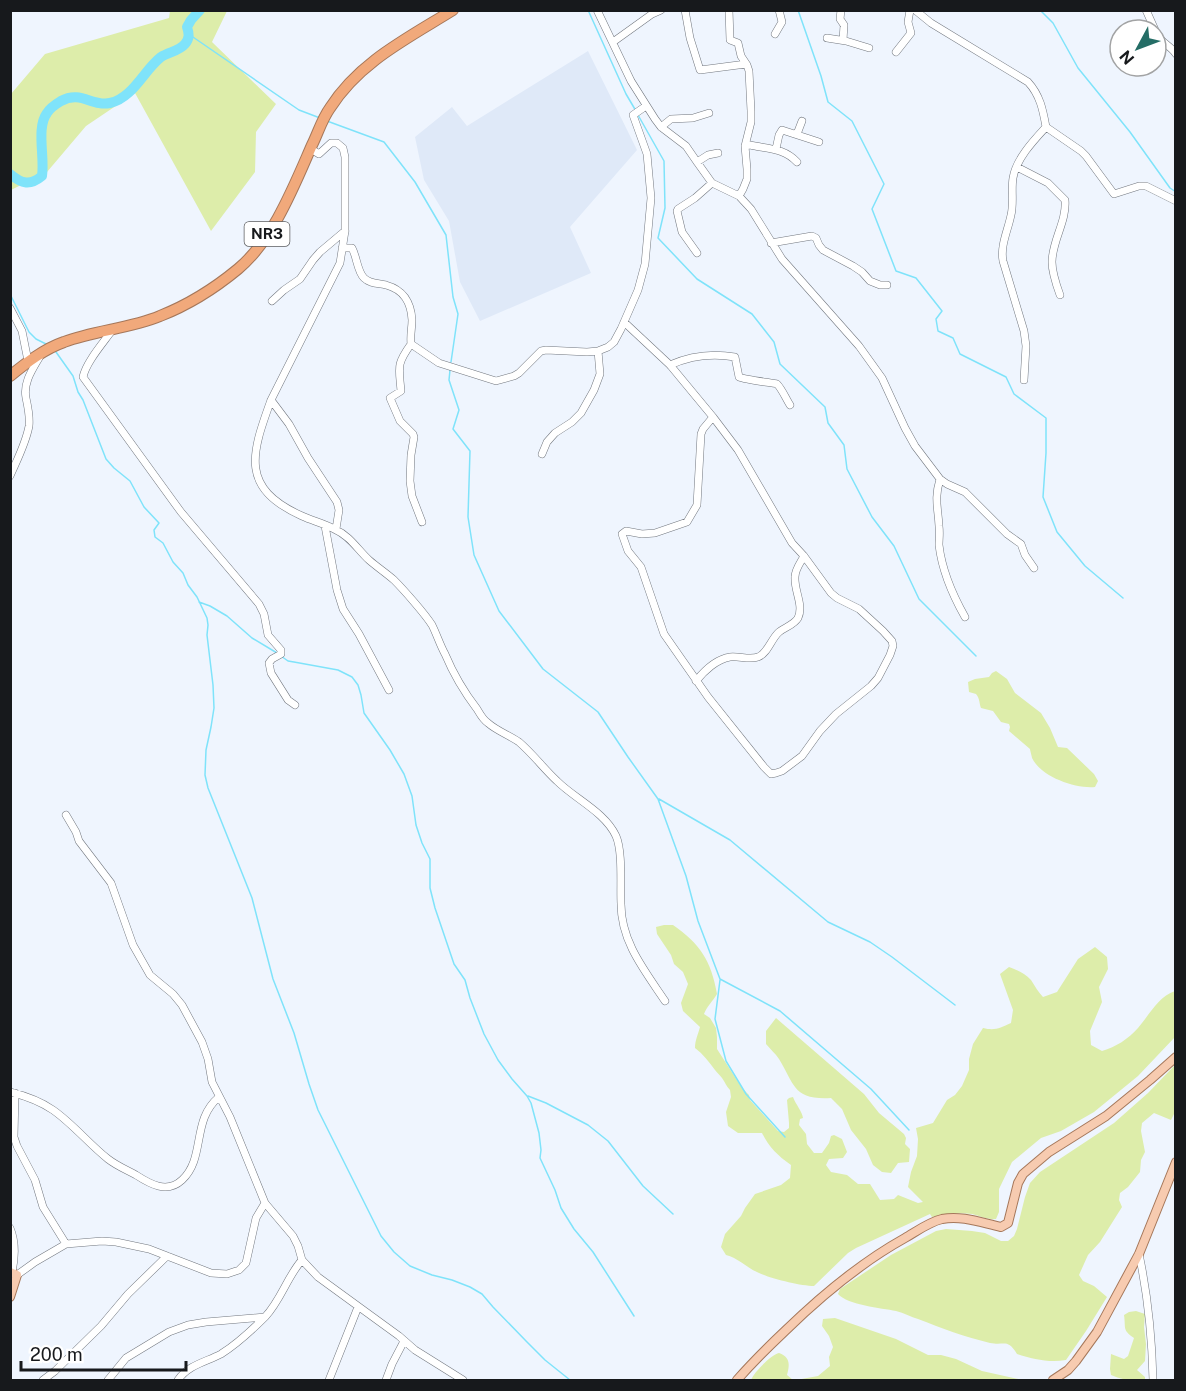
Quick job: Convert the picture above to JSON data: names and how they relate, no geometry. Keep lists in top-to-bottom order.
{
  "streets": {
    "highway": ["NR3"]
  },
  "scale_bar": "200 m",
  "north": "bottom left"
}
